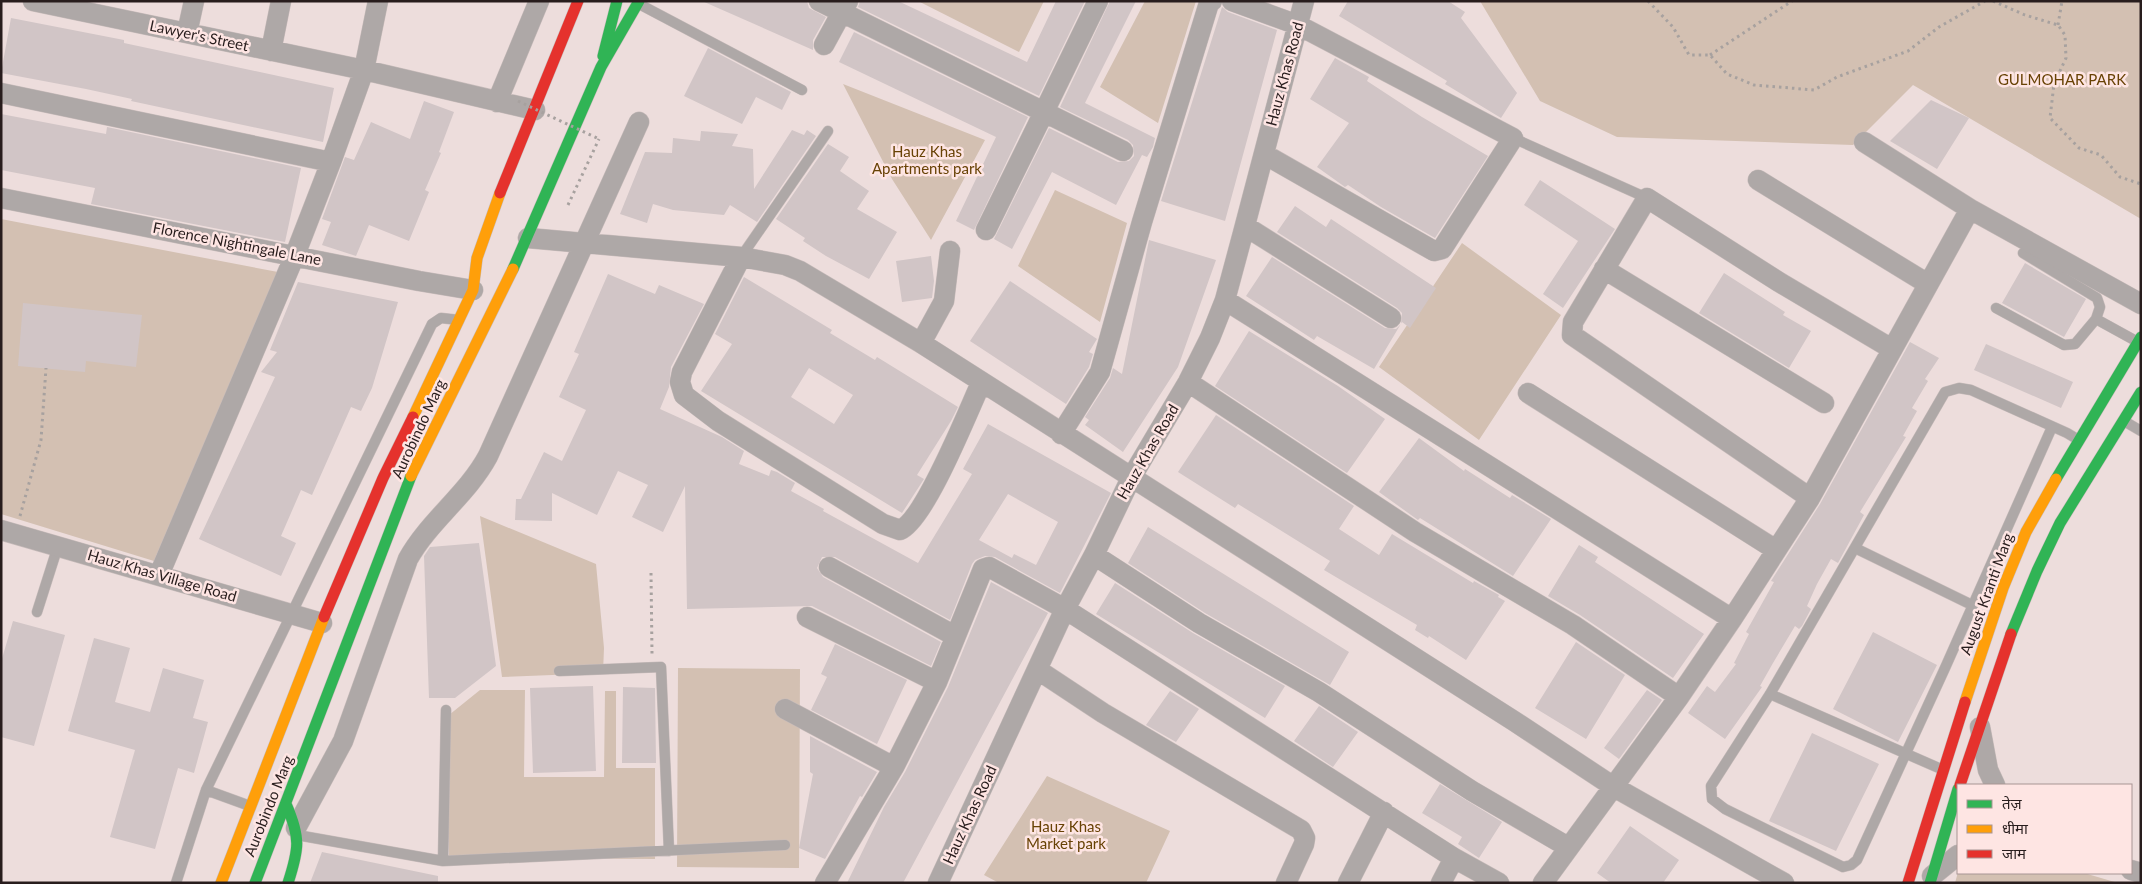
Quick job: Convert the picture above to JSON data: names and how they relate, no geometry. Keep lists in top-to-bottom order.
{
  "streets": {
    "main road": ["Aurobindo Marg", "August Kranti Marg"],
    "street": [
      "Lawyer's Street",
      "Hauz Khas Road",
      "Florence Nightingale Lane",
      "Hauz Khas Village Road"
    ]
  },
  "crossings": [
    ["Lawyer's Street", "Aurobindo Marg"],
    ["Florence Nightingale Lane", "Aurobindo Marg"],
    ["Aurobindo Marg", "Hauz Khas Village Road"]
  ],
  "parks": ["GULMOHAR PARK", "Hauz Khas Apartments park", "Hauz Khas Market park"],
  "legend": ["तेज़", "धीमा", "जाम"]
}
